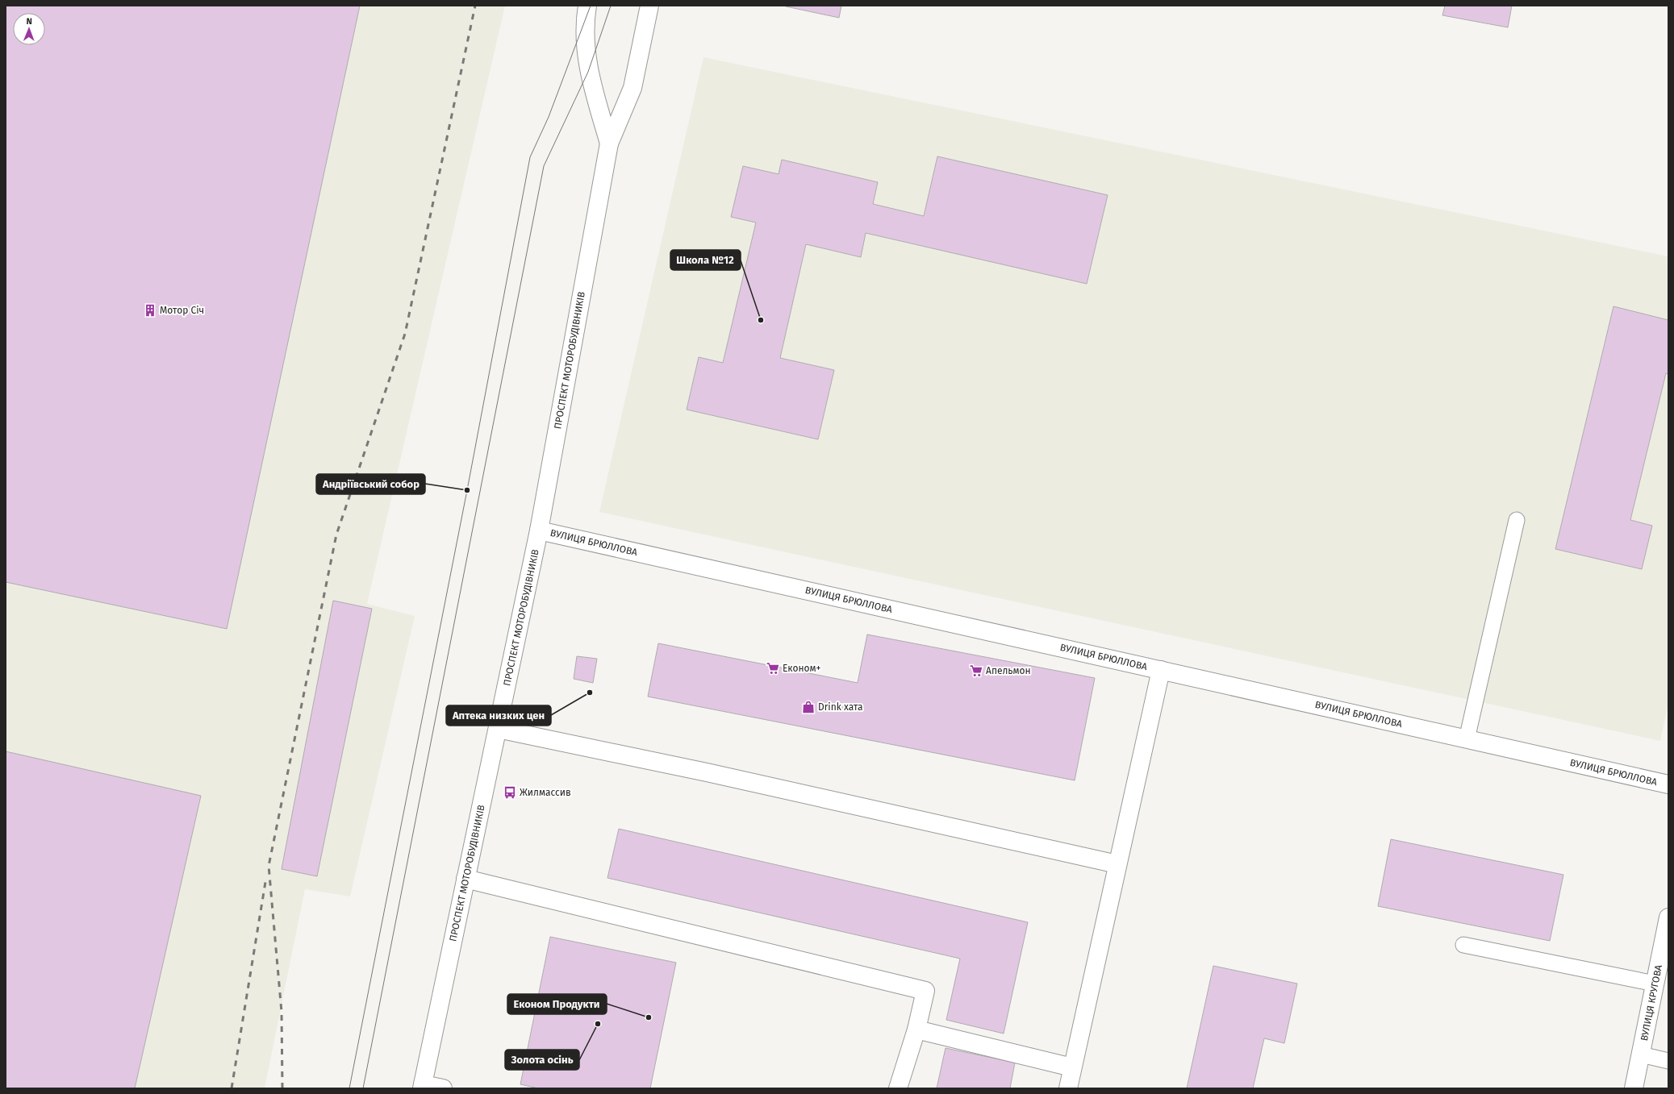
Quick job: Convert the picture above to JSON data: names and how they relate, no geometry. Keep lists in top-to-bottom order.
{
  "streets": {
    "street": ["ПРОСПЕКТ МОТОРОБУДІВНИКІВ", "ВУЛИЦЯ БРЮЛЛОВА", "ВУЛИЦЯ КРУГОВА"]
  },
  "crossings": [
    ["ПРОСПЕКТ МОТОРОБУДІВНИКІВ", "ВУЛИЦЯ БРЮЛЛОВА"]
  ],
  "places": {
    "building": ["Мотор Січ"],
    "other": [
      "Школа №12",
      "Андріївський собор",
      "Аптека низких цен",
      "Економ Продукти",
      "Золота осінь"
    ],
    "supermarket": ["Економ+", "Апельмон"],
    "shop": ["Drink хата"],
    "bus stop": ["Жилмассив"]
  },
  "north": "top"
}
